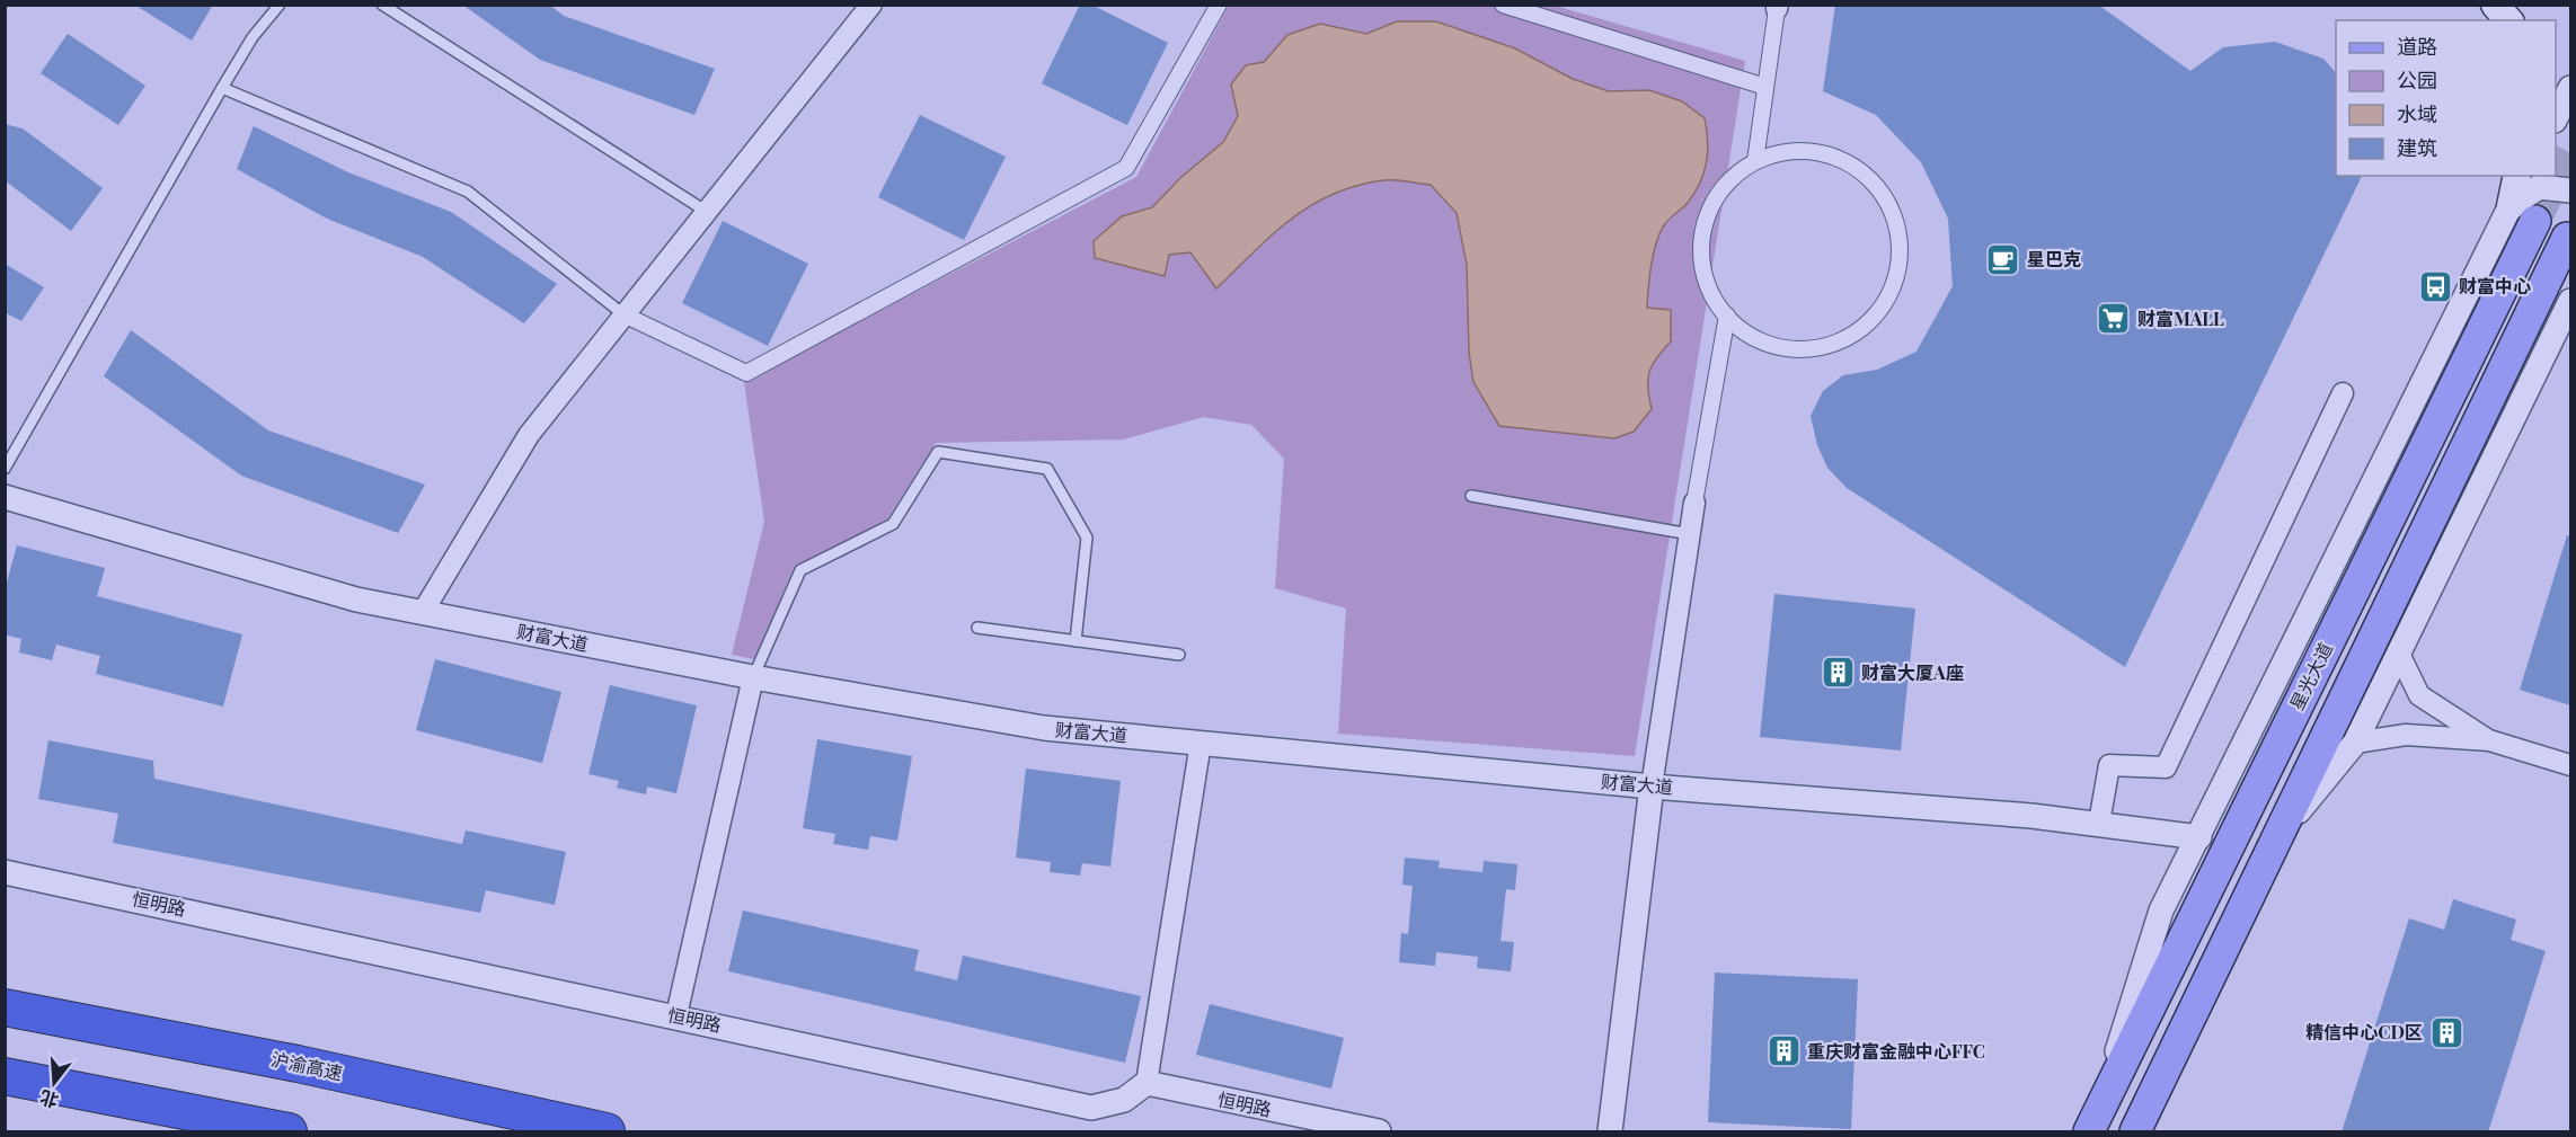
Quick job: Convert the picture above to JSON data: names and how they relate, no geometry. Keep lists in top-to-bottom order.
{
  "streets": {
    "highway": ["沪渝高速"],
    "main road": ["星光大道"],
    "street": ["财富大道", "恒明路"]
  },
  "places": {
    "cafe": ["星巴克"],
    "bus stop": ["财富中心"],
    "supermarket": ["财富MALL"],
    "building": ["财富大厦A座", "精信中心CD区", "重庆财富金融中心FFC"]
  },
  "legend": [
    "道路",
    "公园",
    "水域",
    "建筑"
  ],
  "north": "bottom"
}
